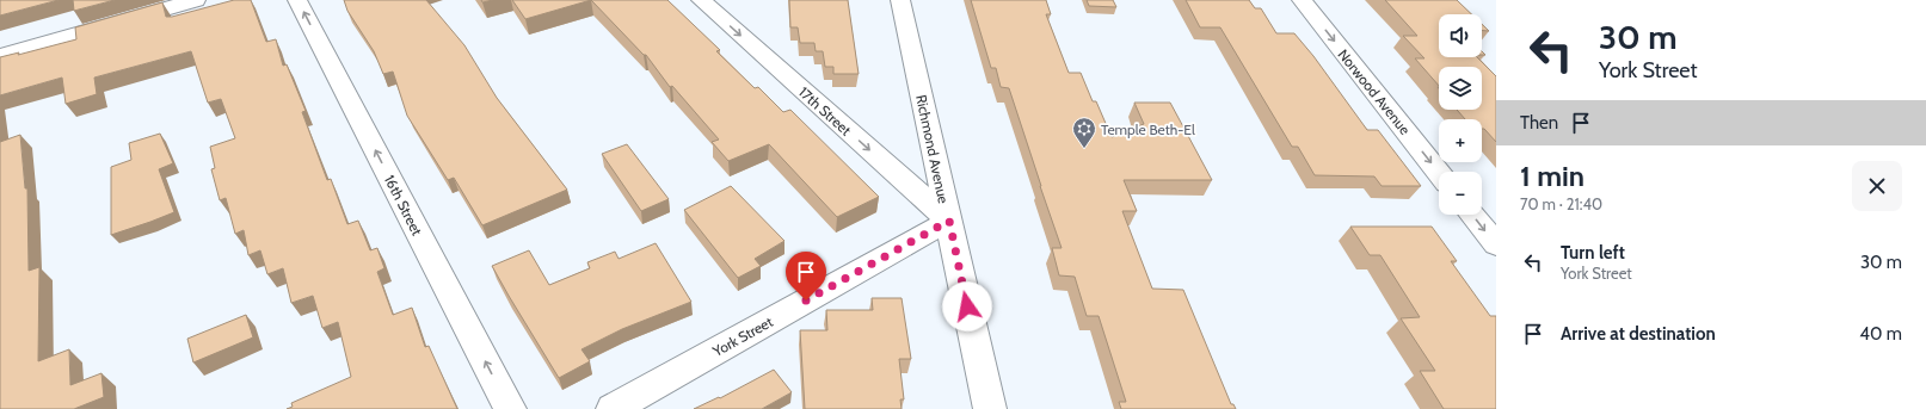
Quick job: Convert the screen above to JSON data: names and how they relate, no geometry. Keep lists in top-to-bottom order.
{
  "streets": {
    "street": [
      "Norwood Avenue",
      "17th Street",
      "Richmond Avenue",
      "16th Street",
      "York Street"
    ]
  },
  "crossings": [
    ["17th Street", "Richmond Avenue"],
    ["17th Street", "York Street"],
    ["Richmond Avenue", "York Street"]
  ],
  "one_way": ["Norwood Avenue", "17th Street", "16th Street"],
  "places": {
    "synagogue": ["Temple Beth-El"]
  },
  "page": {
    "turn": ["30 m", "York Street"],
    "map_buttons": ["+", "−"],
    "then": "Then",
    "heading": ["1 min", "70 m · 21:40"],
    "list": [
      {
        "name": "Turn left",
        "note": "York Street",
        "value": "30 m"
      },
      {
        "name": "Arrive at destination",
        "value": "40 m"
      }
    ]
  }
}
